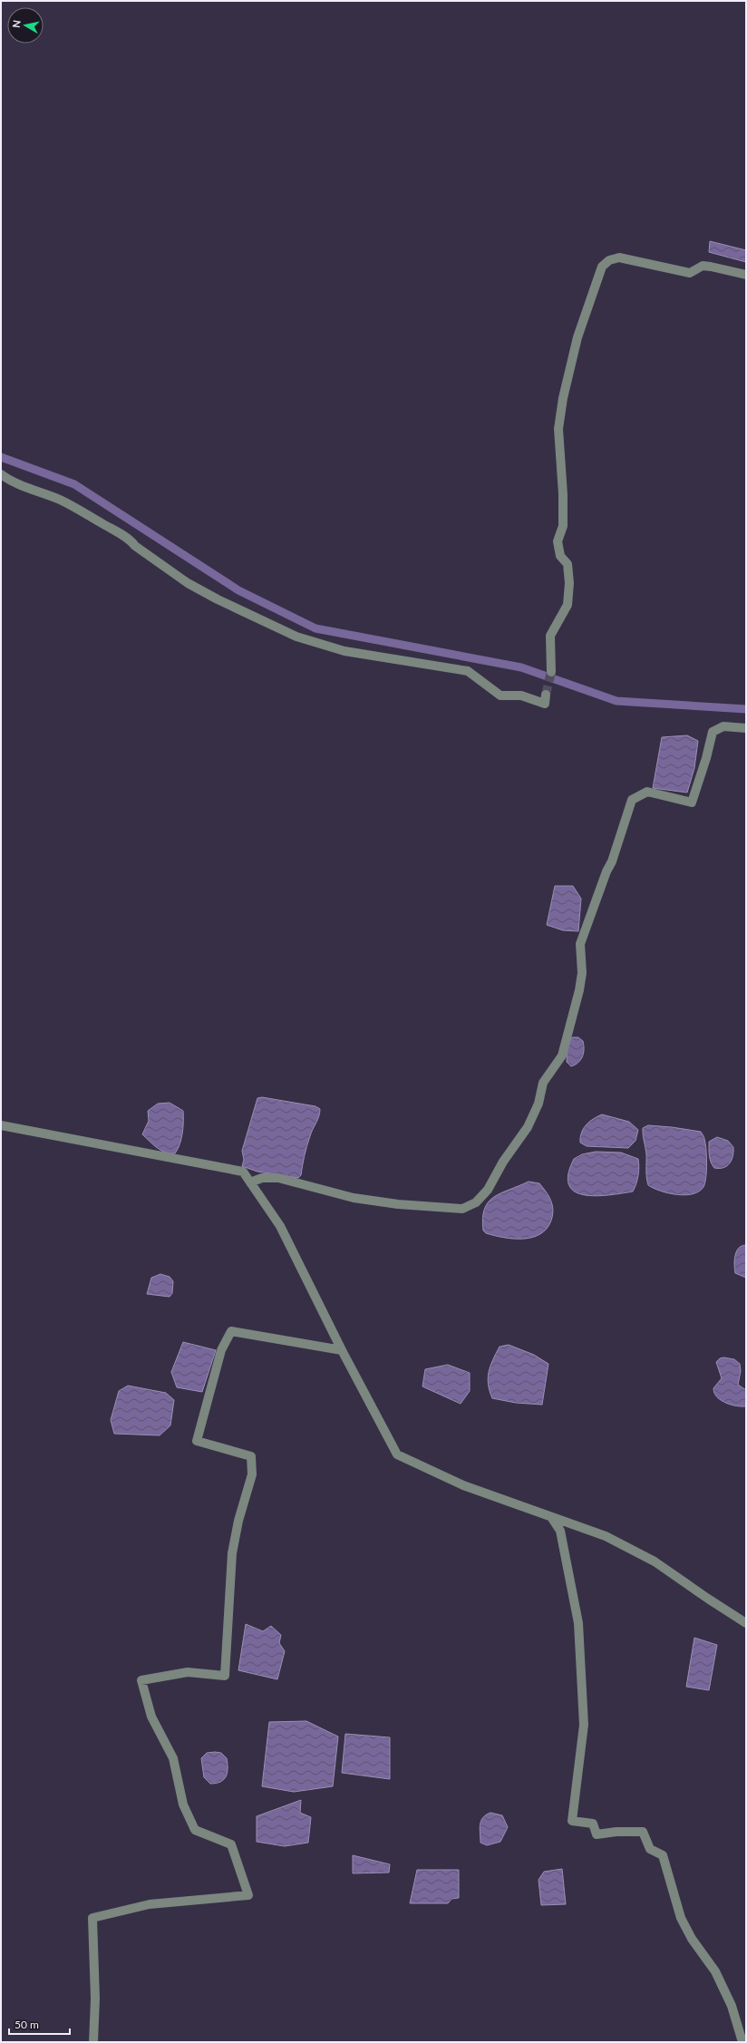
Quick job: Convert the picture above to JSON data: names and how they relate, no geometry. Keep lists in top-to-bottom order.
{
  "scale_bar": "50 m",
  "north": "left"
}
